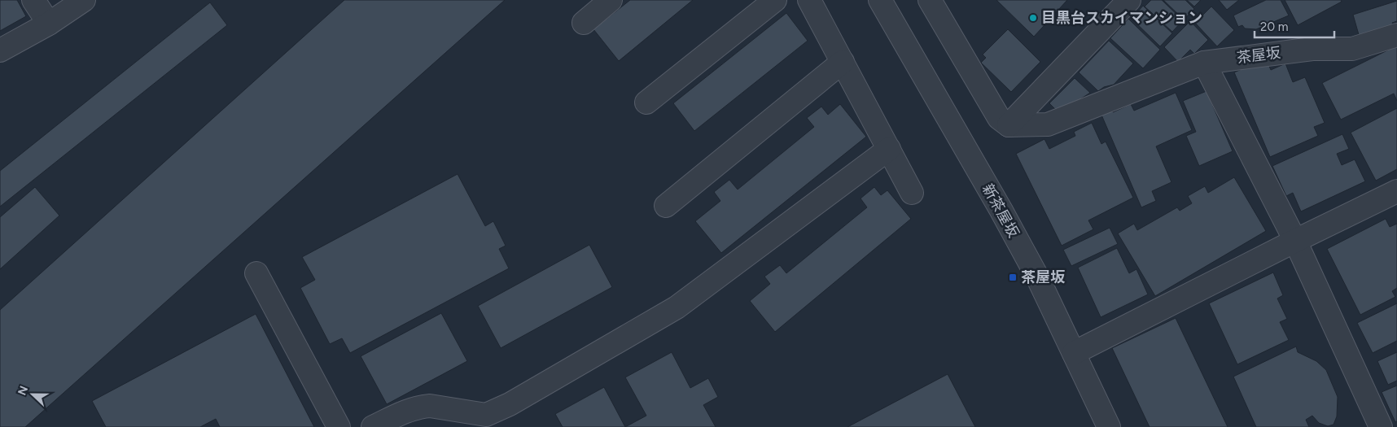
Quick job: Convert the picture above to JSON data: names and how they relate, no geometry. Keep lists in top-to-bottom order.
{
  "streets": {
    "street": ["茶屋坂", "新茶屋坂"]
  },
  "places": {
    "other": ["目黒台スカイマンション"],
    "transit": ["茶屋坂"]
  },
  "scale_bar": "20 m",
  "north": "left"
}
